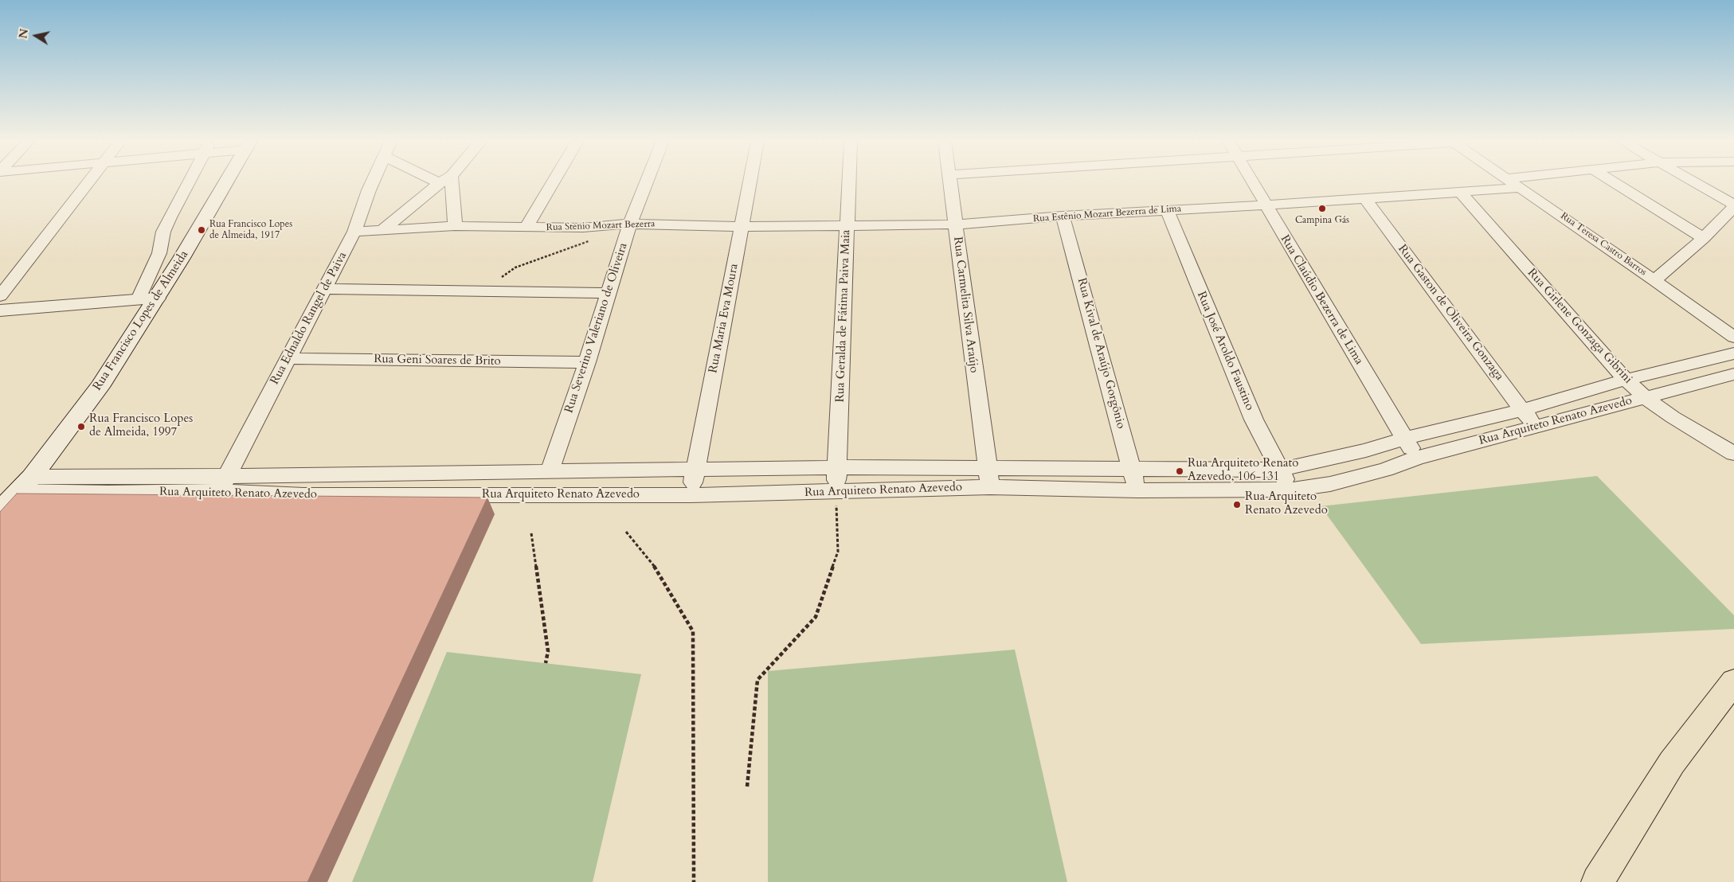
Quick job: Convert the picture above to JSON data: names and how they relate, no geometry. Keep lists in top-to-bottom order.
{
  "streets": {
    "main road": ["Rua Francisco Lopes de Almeida"],
    "street": [
      "Rua Estênio Mozart Bezerra de Lima",
      "Rua Stenio Mozart Bezerra",
      "Rua Teresa Castro Barros",
      "Rua Claúdio Bezerra de Lima",
      "Rua Carmelita Silva Araújo",
      "Rua Gaston de Oliveira Gonzaga",
      "Rua Geralda de Fátima Paiva Maia",
      "Rua Ednaldo Rangel de Paiva",
      "Rua Maria Eva Moura",
      "Rua Girlene Gonzaga Gibrini",
      "Rua Severino Valeriano de Oliveira",
      "Rua José Aroldo Faustino",
      "Rua Kival de Araújo Gorgônio",
      "Rua Geni Soares de Brito",
      "Rua Arquiteto Renato Azevedo"
    ]
  },
  "crossings": [
    ["Rua Estênio Mozart Bezerra de Lima", "Rua Stenio Mozart Bezerra"],
    ["Rua Estênio Mozart Bezerra de Lima", "Rua Teresa Castro Barros"],
    ["Rua Estênio Mozart Bezerra de Lima", "Rua Claúdio Bezerra de Lima"],
    ["Rua Estênio Mozart Bezerra de Lima", "Rua Carmelita Silva Araújo"],
    ["Rua Estênio Mozart Bezerra de Lima", "Rua Gaston de Oliveira Gonzaga"],
    ["Rua Estênio Mozart Bezerra de Lima", "Rua Geralda de Fátima Paiva Maia"],
    ["Rua Estênio Mozart Bezerra de Lima", "Rua Girlene Gonzaga Gibrini"],
    ["Rua Estênio Mozart Bezerra de Lima", "Rua José Aroldo Faustino"],
    ["Rua Estênio Mozart Bezerra de Lima", "Rua Kival de Araújo Gorgônio"],
    ["Rua Stenio Mozart Bezerra", "Rua Geralda de Fátima Paiva Maia"],
    ["Rua Stenio Mozart Bezerra", "Rua Ednaldo Rangel de Paiva"],
    ["Rua Stenio Mozart Bezerra", "Rua Maria Eva Moura"],
    ["Rua Stenio Mozart Bezerra", "Rua Severino Valeriano de Oliveira"],
    ["Rua Claúdio Bezerra de Lima", "Rua Arquiteto Renato Azevedo"],
    ["Rua Carmelita Silva Araújo", "Rua Arquiteto Renato Azevedo"],
    ["Rua Gaston de Oliveira Gonzaga", "Rua Arquiteto Renato Azevedo"],
    ["Rua Geralda de Fátima Paiva Maia", "Rua Arquiteto Renato Azevedo"],
    ["Rua Ednaldo Rangel de Paiva", "Rua Geni Soares de Brito"],
    ["Rua Ednaldo Rangel de Paiva", "Rua Arquiteto Renato Azevedo"],
    ["Rua Maria Eva Moura", "Rua Arquiteto Renato Azevedo"],
    ["Rua Francisco Lopes de Almeida", "Rua Arquiteto Renato Azevedo"],
    ["Rua Girlene Gonzaga Gibrini", "Rua Arquiteto Renato Azevedo"],
    ["Rua Severino Valeriano de Oliveira", "Rua Geni Soares de Brito"],
    ["Rua Severino Valeriano de Oliveira", "Rua Arquiteto Renato Azevedo"],
    ["Rua José Aroldo Faustino", "Rua Arquiteto Renato Azevedo"],
    ["Rua Kival de Araújo Gorgônio", "Rua Arquiteto Renato Azevedo"]
  ],
  "places": [
    "Campina Gás",
    "Rua Francisco Lopes de Almeida, 1917",
    "Rua Francisco Lopes de Almeida, 1997",
    "Rua Arquiteto Renato Azevedo, 106-131",
    "Rua Arquiteto Renato Azevedo"
  ],
  "north": "left"
}
